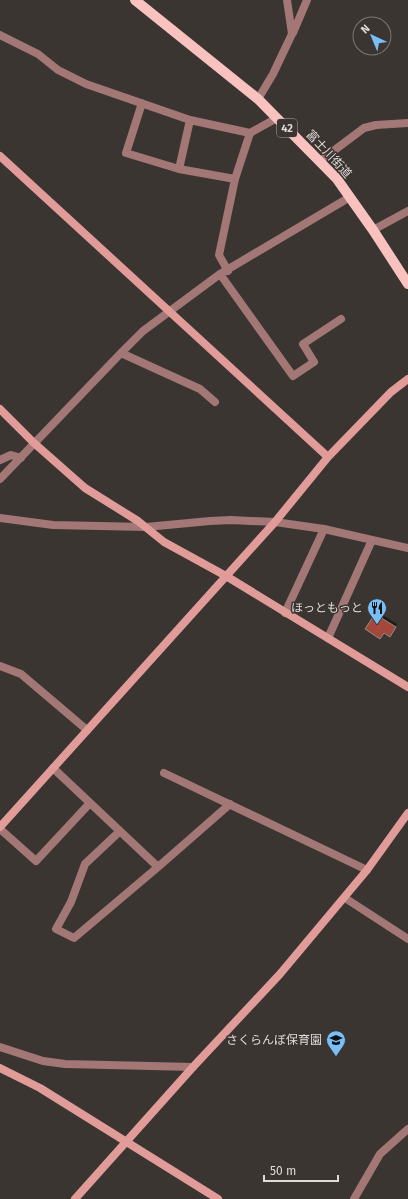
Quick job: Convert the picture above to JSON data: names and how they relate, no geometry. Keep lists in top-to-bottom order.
{
  "streets": {
    "main road": ["42", "富士川街道"]
  },
  "places": {
    "restaurant": ["ほっともっと"],
    "school or university": ["さくらんぼ保育園"]
  },
  "scale_bar": "50 m",
  "north": "top left"
}
